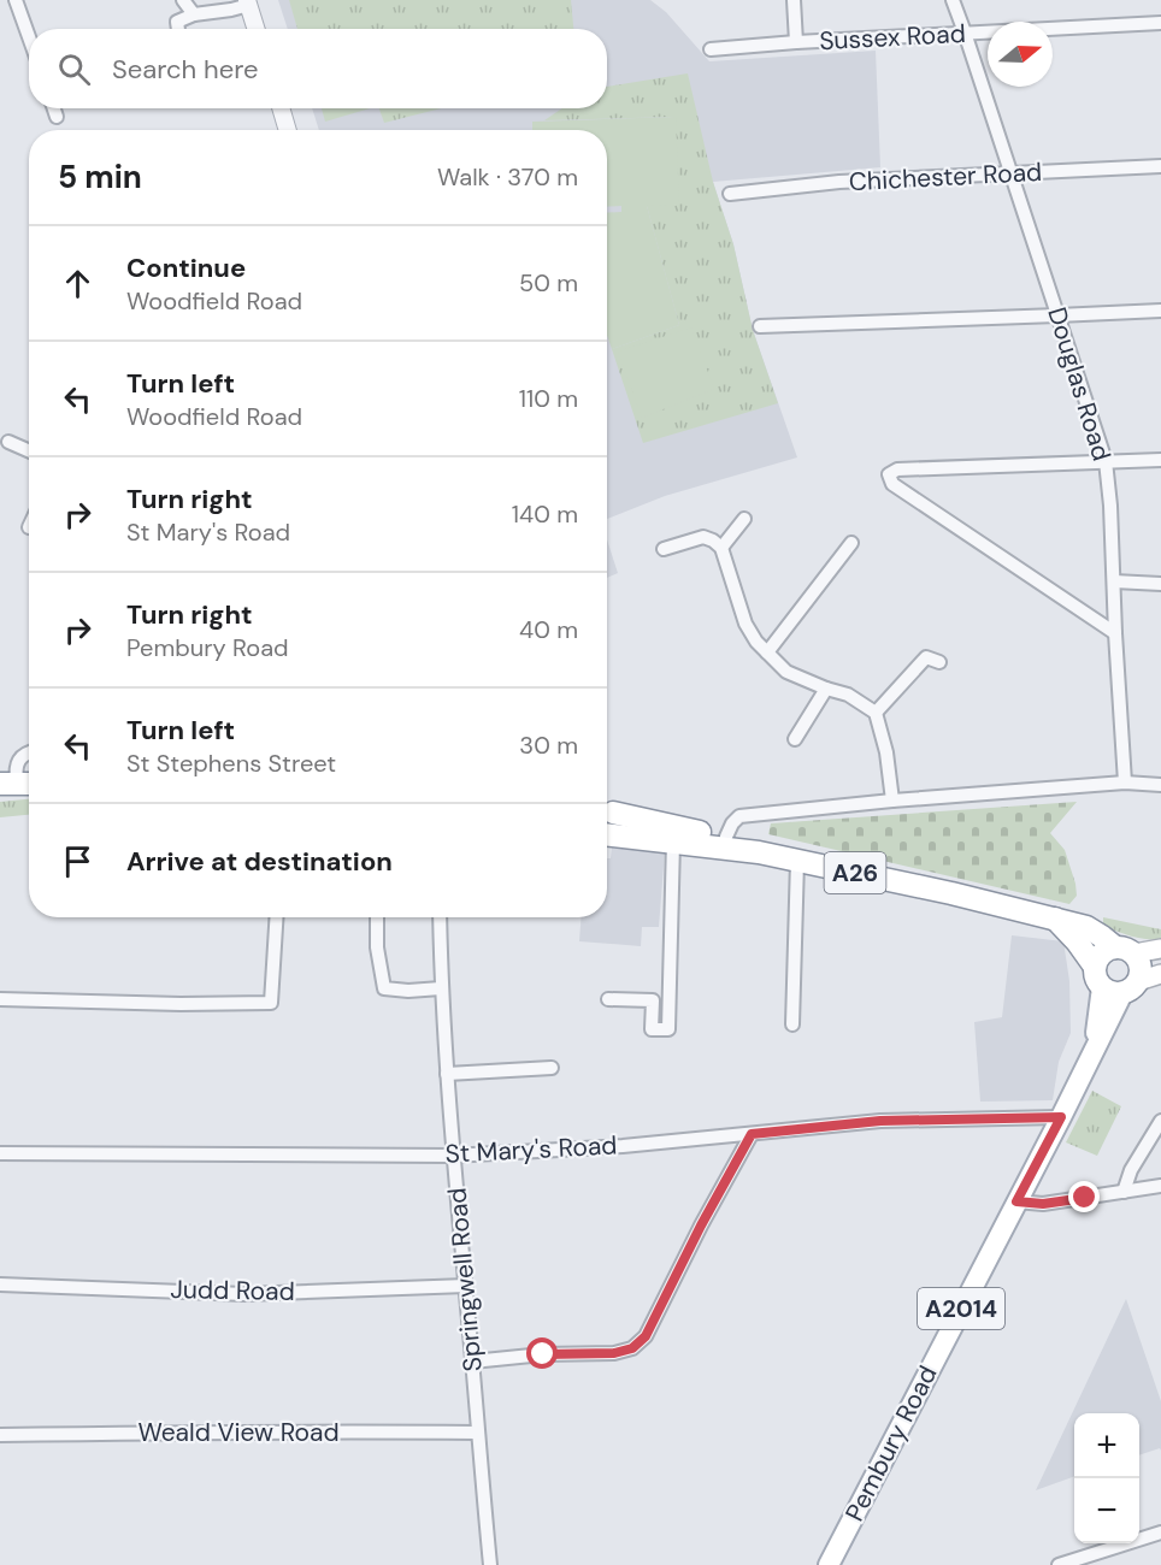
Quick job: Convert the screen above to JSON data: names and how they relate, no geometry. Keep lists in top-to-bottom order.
{
  "streets": {
    "highway": ["A26"],
    "main road": ["A2014", "Pembury Road"],
    "street": [
      "Sussex Road",
      "Chichester Road",
      "Douglas Road",
      "St Mary's Road",
      "Springwell Road",
      "Judd Road",
      "Weald View Road"
    ]
  },
  "crossings": [
    ["Sussex Road", "Douglas Road"],
    ["Chichester Road", "Douglas Road"],
    ["A26", "Pembury Road"],
    ["St Mary's Road", "Springwell Road"],
    ["St Mary's Road", "Pembury Road"],
    ["Springwell Road", "Judd Road"],
    ["Springwell Road", "Weald View Road"]
  ],
  "north": "right",
  "page": {
    "search": "Search here",
    "heading": ["5 min", "Walk · 370 m"],
    "list": [
      ["Continue", "Woodfield Road", "50 m"],
      ["Turn left", "Woodfield Road", "110 m"],
      ["Turn right", "St Mary's Road", "140 m"],
      ["Turn right", "Pembury Road", "40 m"],
      ["Turn left", "St Stephens Street", "30 m"],
      "Arrive at destination"
    ],
    "map_buttons": ["+", "−"]
  }
}
